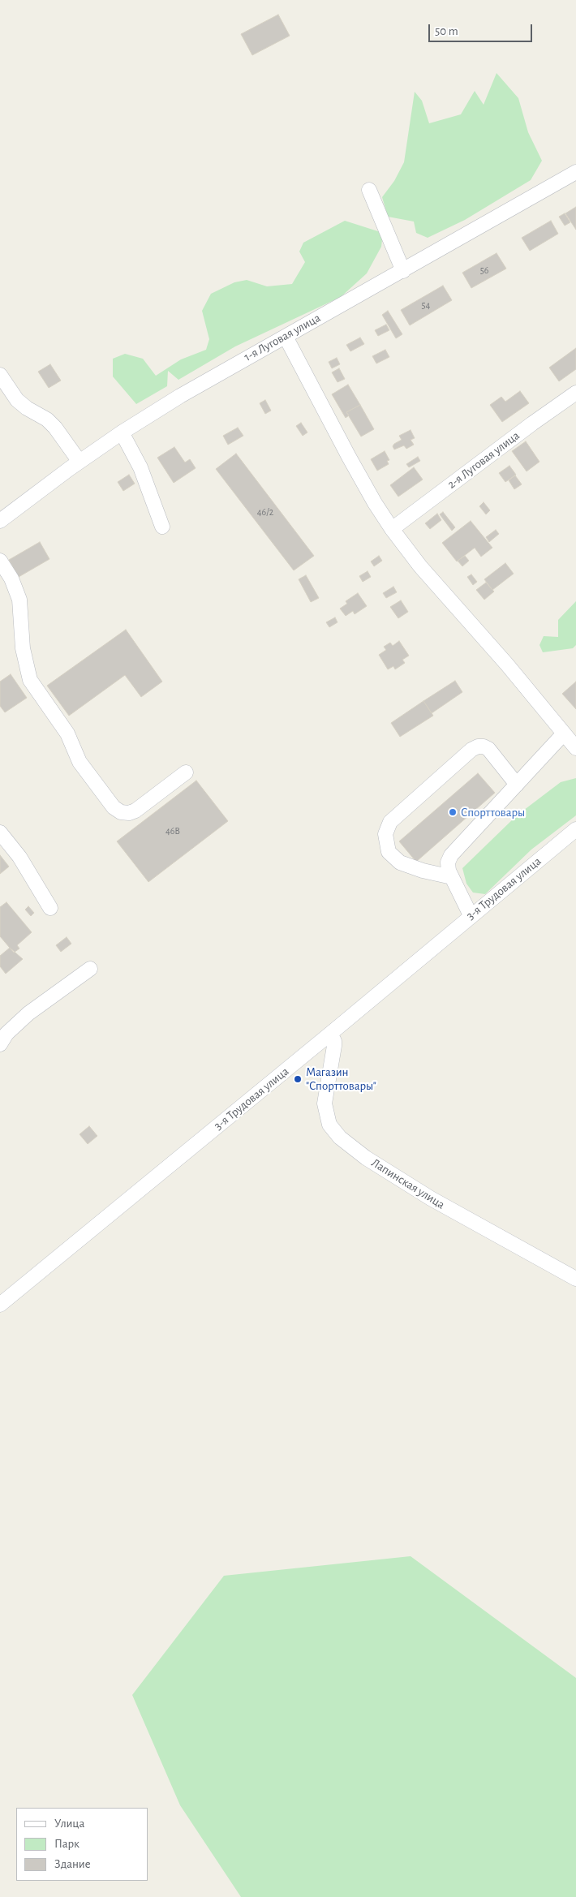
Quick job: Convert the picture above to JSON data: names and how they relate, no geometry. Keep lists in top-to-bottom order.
{
  "streets": {
    "street": [
      "1-я Луговая улица",
      "2-я Луговая улица",
      "3-я Трудовая улица",
      "Лапинская улица"
    ]
  },
  "crossings": [
    ["3-я Трудовая улица", "Лапинская улица"]
  ],
  "places": ["Спорттовары", "Магазин \"Спорттовары\""],
  "house_numbers": [
    "56",
    "54",
    "46/2",
    "46В"
  ],
  "legend": ["Улица", "Парк", "Здание"],
  "scale_bar": "50 m"
}
